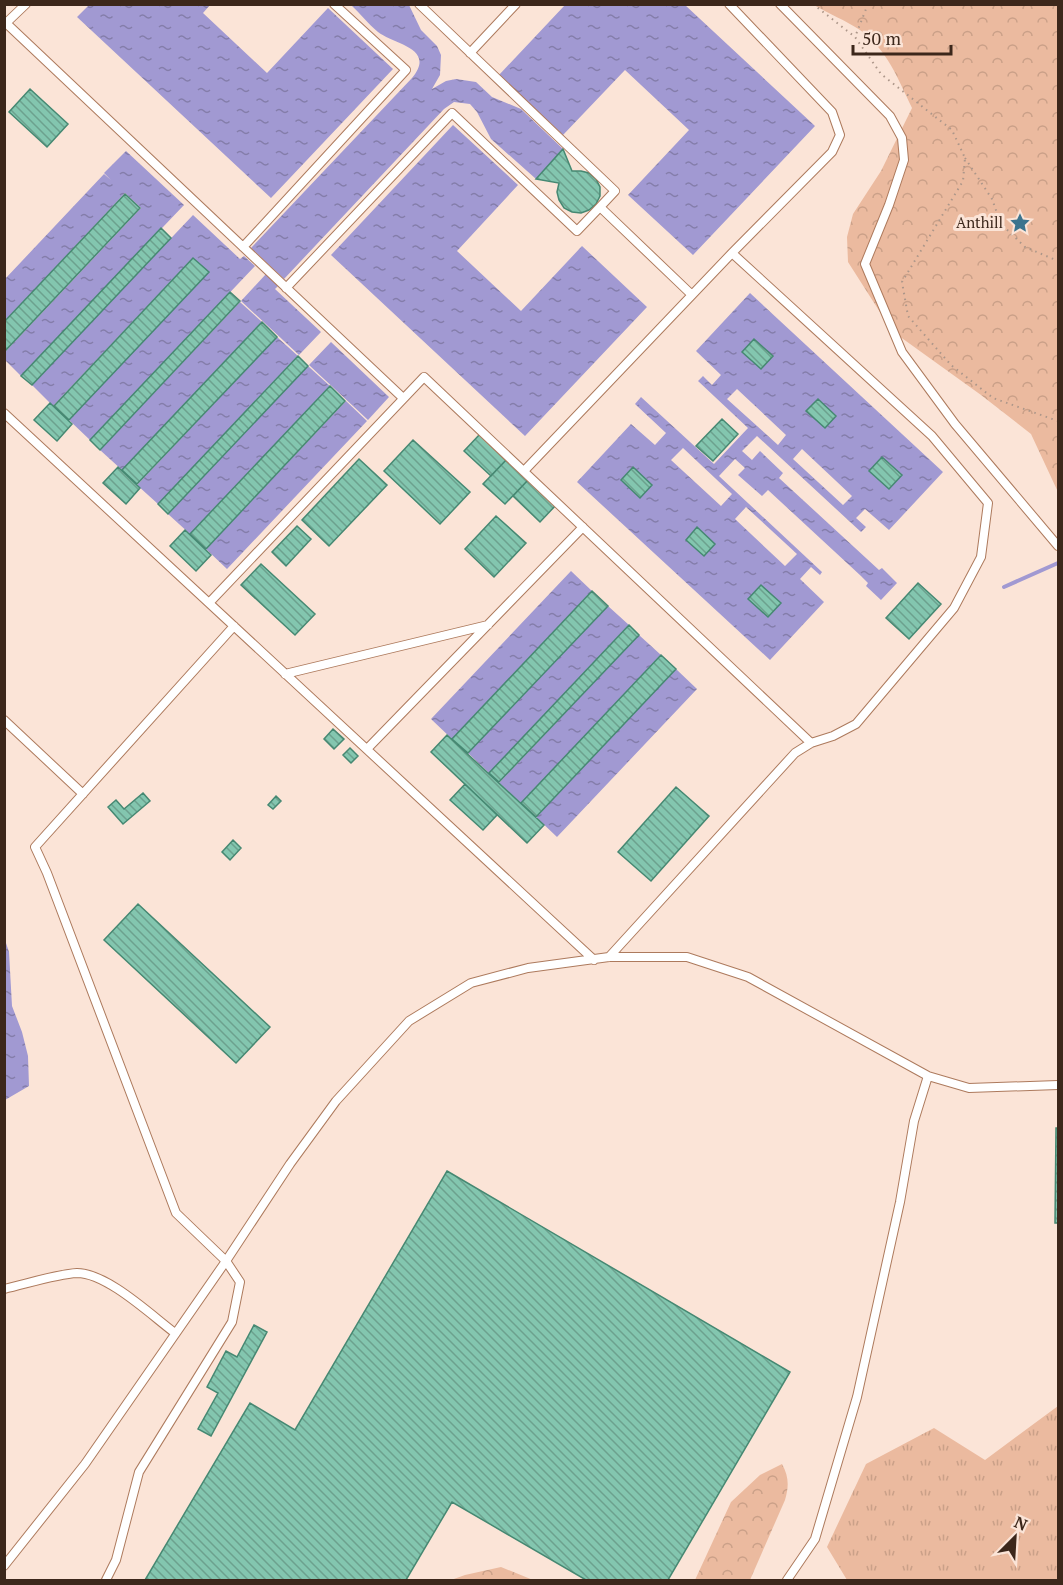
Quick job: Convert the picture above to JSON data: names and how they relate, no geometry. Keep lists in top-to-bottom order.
{
  "places": {
    "place": ["Anthill"]
  },
  "scale_bar": "50 m",
  "north": "top right"
}
